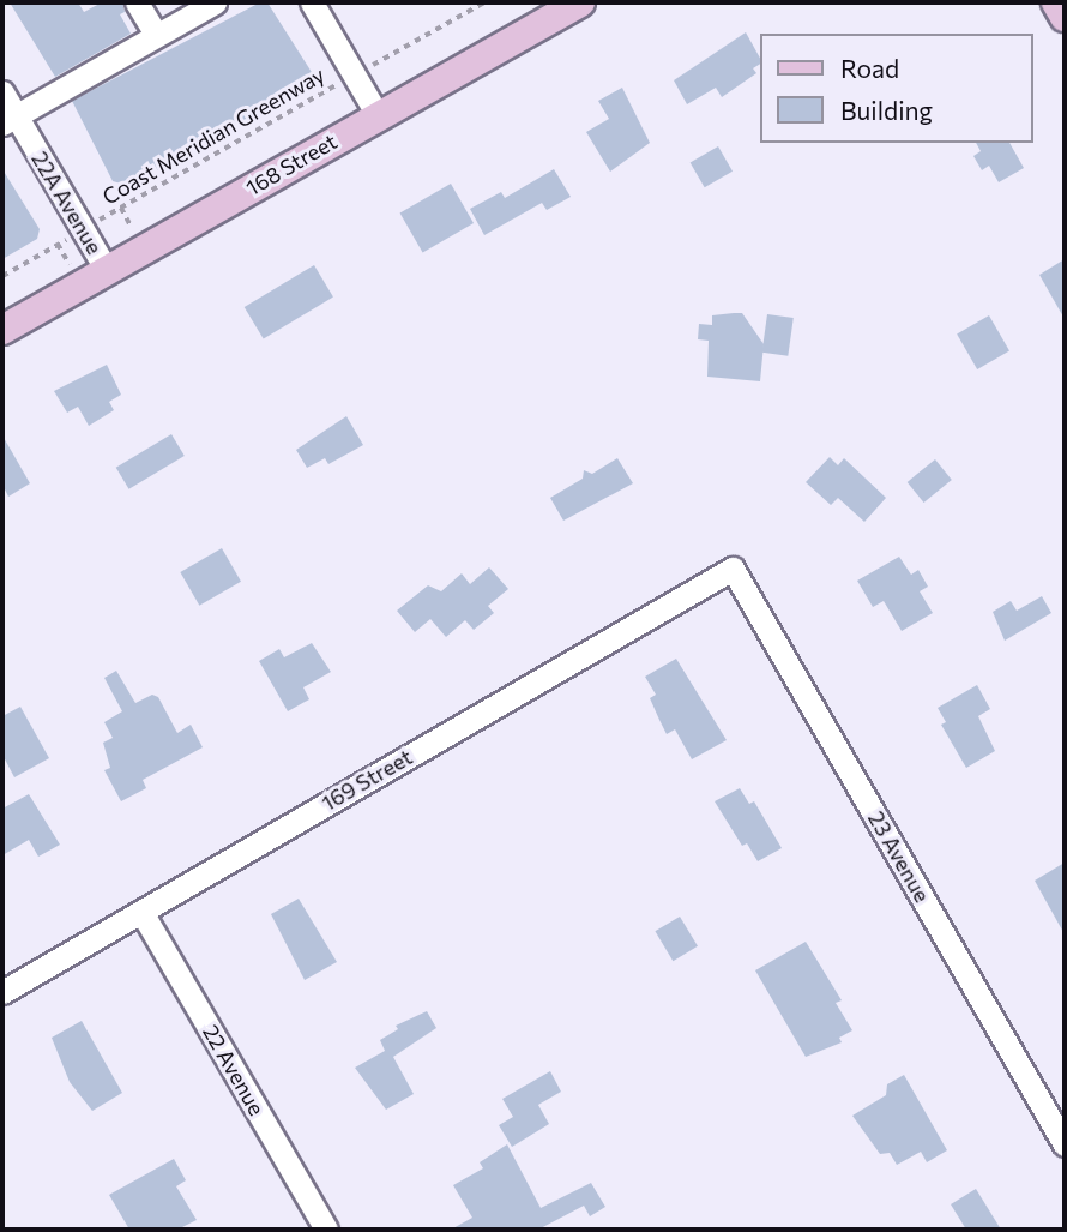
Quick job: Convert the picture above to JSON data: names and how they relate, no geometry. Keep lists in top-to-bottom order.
{
  "streets": {
    "main road": ["168 Street"],
    "street": [
      "22A Avenue",
      "169 Street",
      "23 Avenue",
      "22 Avenue"
    ],
    "path": ["Coast Meridian Greenway"]
  },
  "crossings": [
    ["168 Street", "22A Avenue"],
    ["169 Street", "23 Avenue"],
    ["169 Street", "22 Avenue"]
  ],
  "legend": ["Road", "Building"]
}
